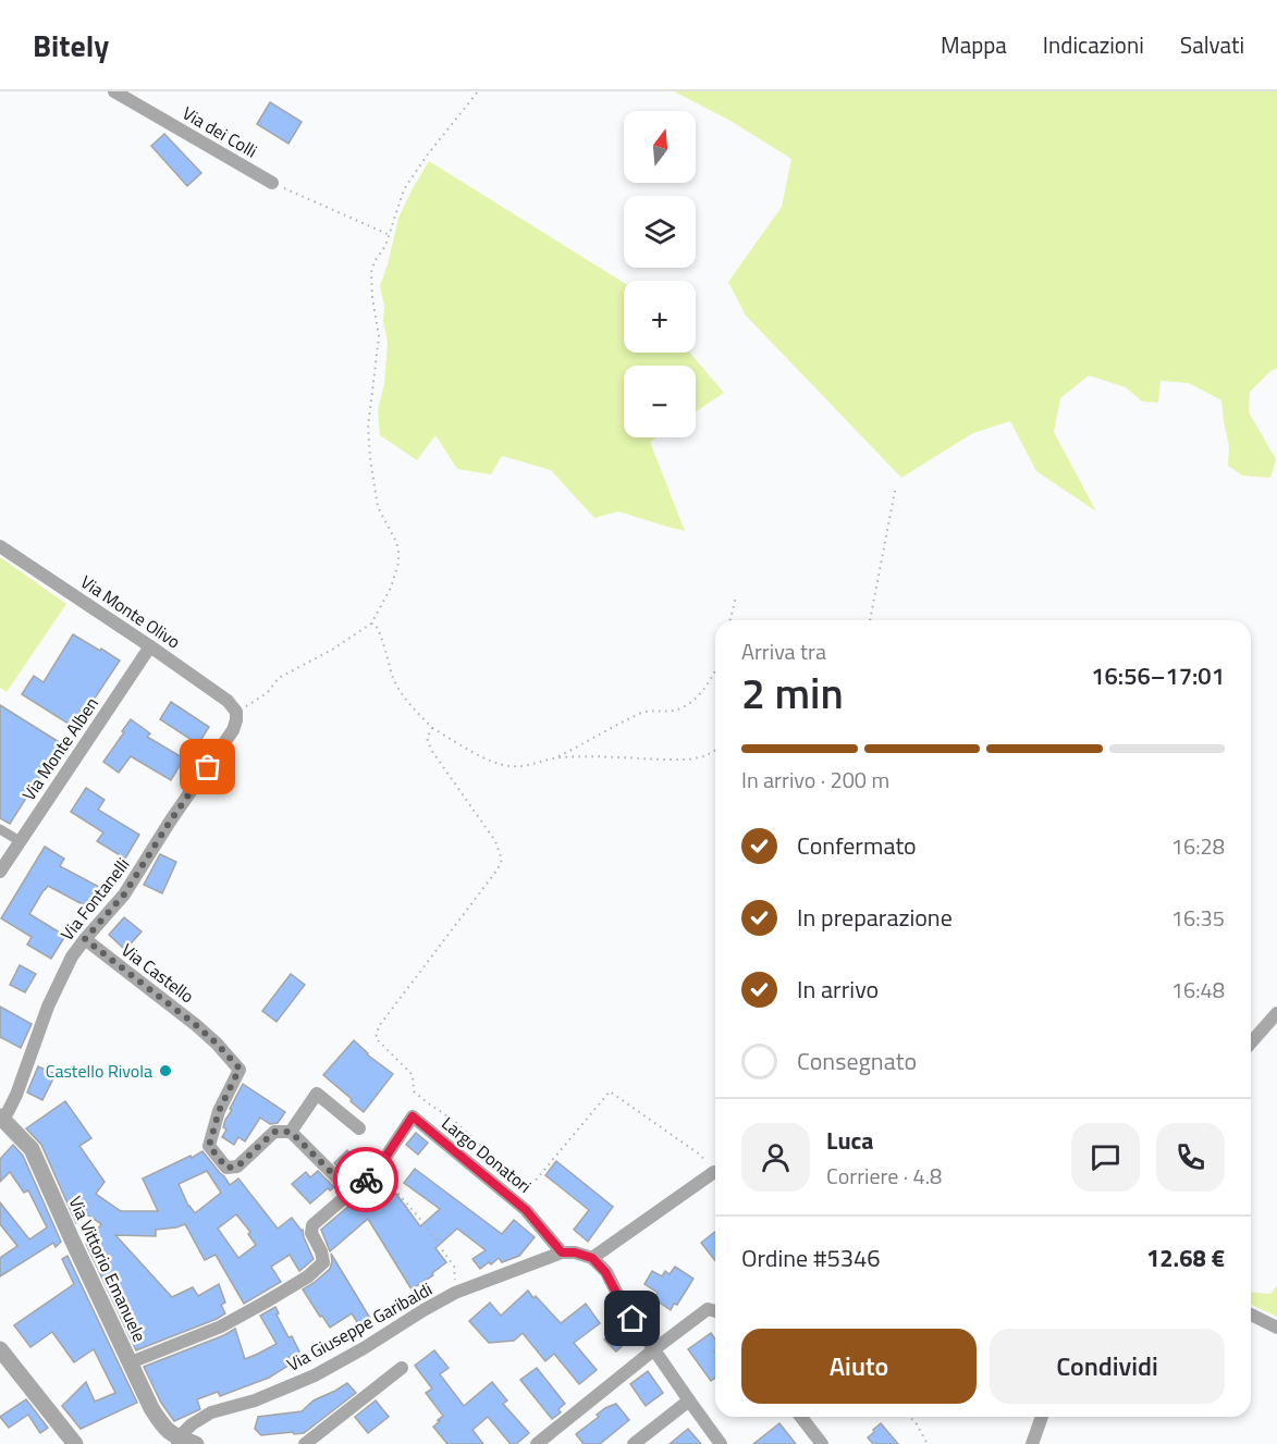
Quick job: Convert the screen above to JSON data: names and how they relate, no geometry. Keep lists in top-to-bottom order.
{
  "streets": {
    "street": [
      "Via dei Colli",
      "Via Monte Olivo",
      "Via Monte Alben",
      "Via Fontanelli",
      "Via Castello",
      "Largo Donatori",
      "Via Vittorio Emanuele",
      "Via Giuseppe Garibaldi"
    ]
  },
  "crossings": [
    ["Via Monte Olivo", "Via Monte Alben"],
    ["Via Monte Olivo", "Via Fontanelli"],
    ["Via Fontanelli", "Via Castello"],
    ["Via Fontanelli", "Via Vittorio Emanuele"],
    ["Largo Donatori", "Via Giuseppe Garibaldi"],
    ["Via Vittorio Emanuele", "Via Giuseppe Garibaldi"]
  ],
  "places": ["Castello Rivola"],
  "north": "top",
  "page": {
    "header": "Bitely",
    "nav": ["Mappa", "Indicazioni", "Salvati"],
    "map_buttons": ["+", "−"],
    "heading": ["2 min", "Arriva tra", "16:56–17:01"],
    "panel": [
      "Luca",
      "Corriere · 4.8",
      "Ordine #5346",
      "12.68 €"
    ],
    "bar": "In arrivo · 200 m",
    "list": [
      ["Confermato", "16:28"],
      ["In preparazione", "16:35"],
      ["In arrivo", "16:48"],
      "Consegnato"
    ],
    "buttons": ["Aiuto", "Condividi"]
  }
}
